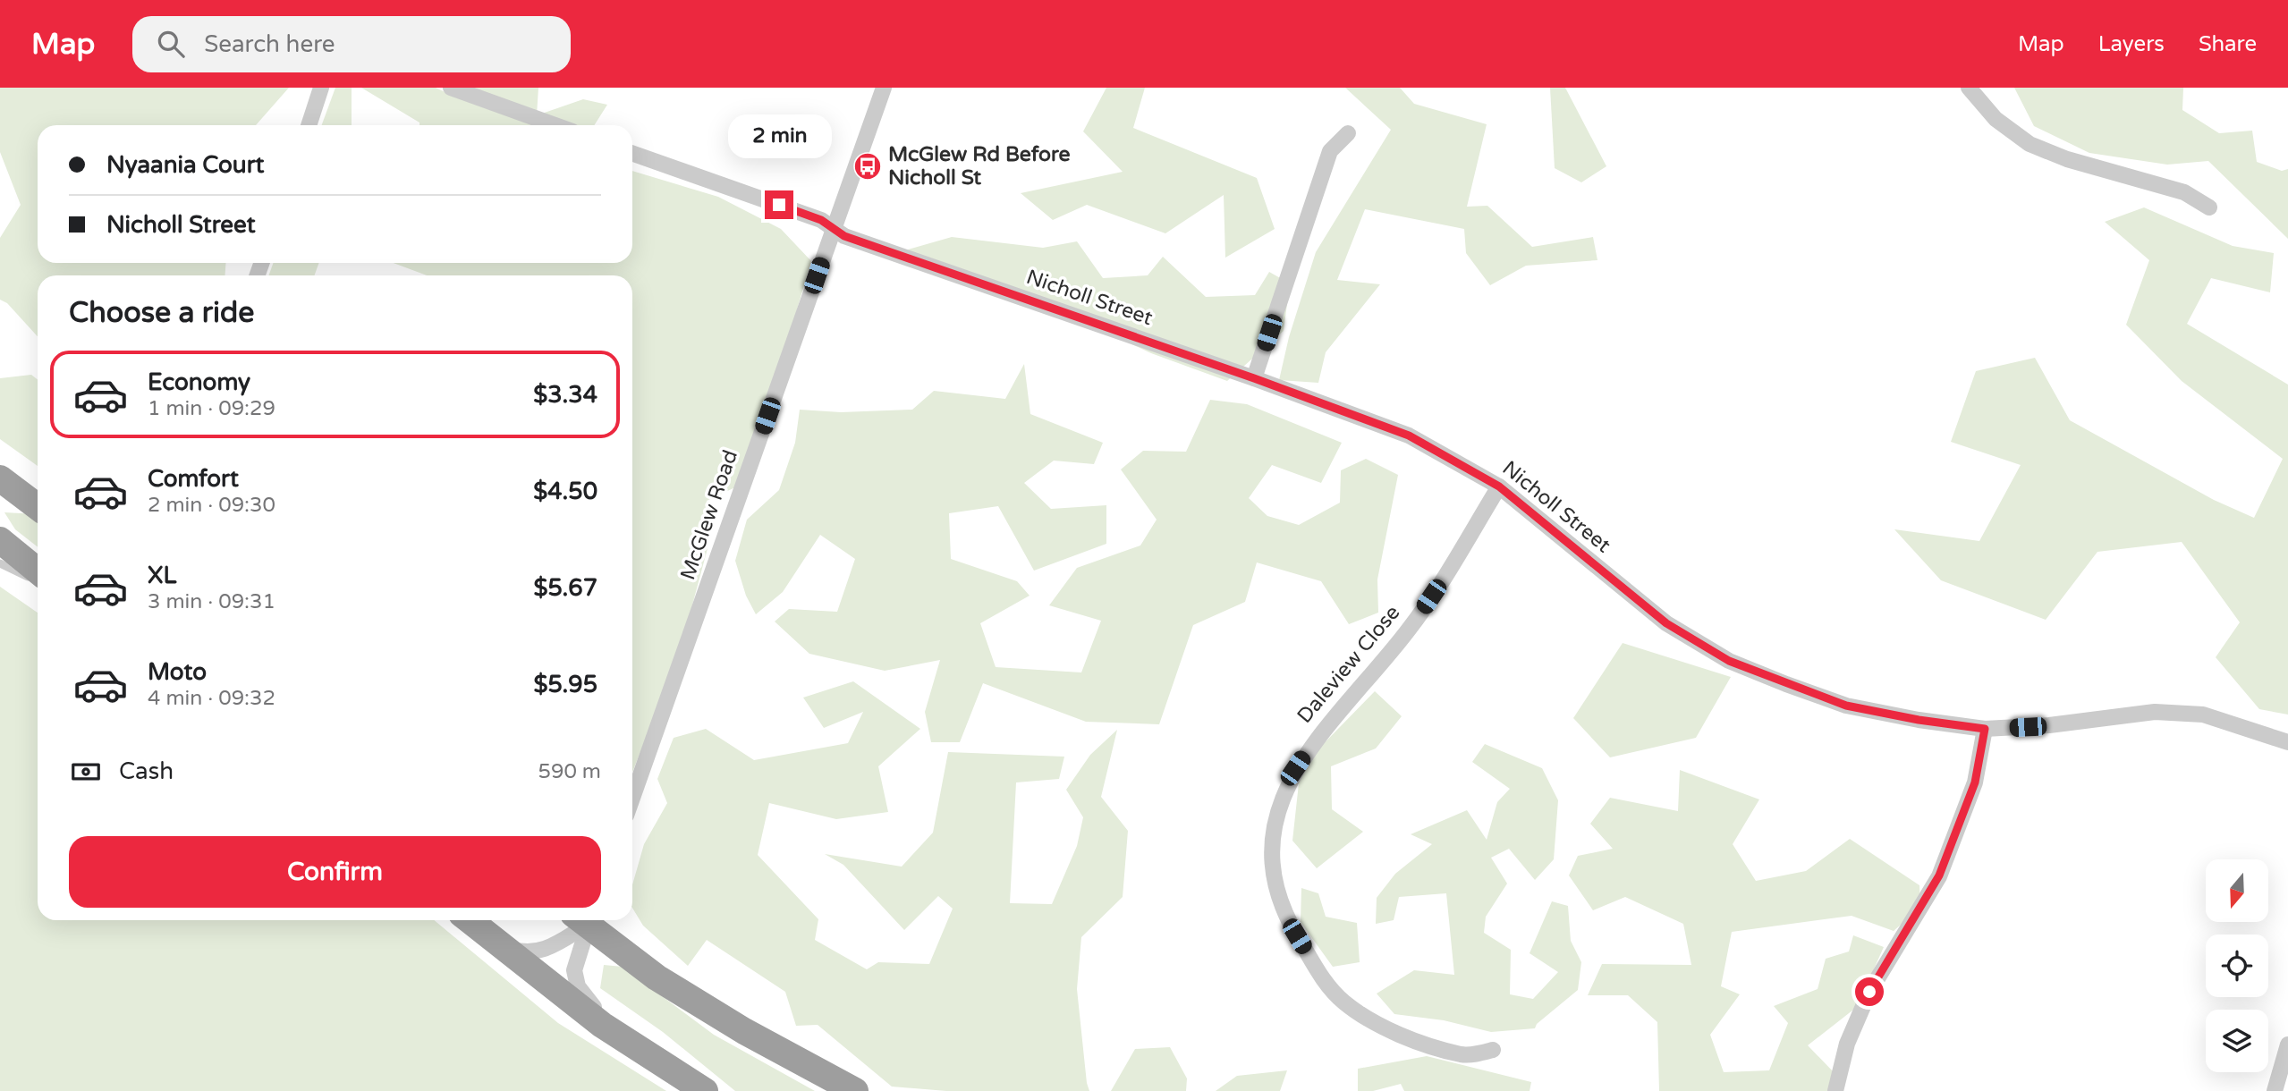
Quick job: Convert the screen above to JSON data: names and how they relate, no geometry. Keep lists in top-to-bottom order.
{
  "streets": {
    "street": ["Nicholl Street", "McGlew Road", "Daleview Close"]
  },
  "crossings": [
    ["Nicholl Street", "McGlew Road"],
    ["Nicholl Street", "Daleview Close"]
  ],
  "places": {
    "bus stop": ["McGlew Rd Before Nicholl St"]
  },
  "north": "bottom",
  "page": {
    "header": "Map",
    "search": "Search here",
    "nav": ["Map", "Layers", "Share"],
    "bubble": "2 min",
    "banner": ["Nyaania Court", "Nicholl Street"],
    "heading": "Choose a ride",
    "list": [
      {
        "name": "Economy",
        "note": "1 min · 09:29",
        "value": "$3.34"
      },
      {
        "name": "Comfort",
        "note": "2 min · 09:30",
        "value": "$4.50"
      },
      {
        "name": "XL",
        "note": "3 min · 09:31",
        "value": "$5.67"
      },
      {
        "name": "Moto",
        "note": "4 min · 09:32",
        "value": "$5.95"
      }
    ],
    "pay": ["Cash", "590 m"],
    "buttons": "Confirm"
  }
}
